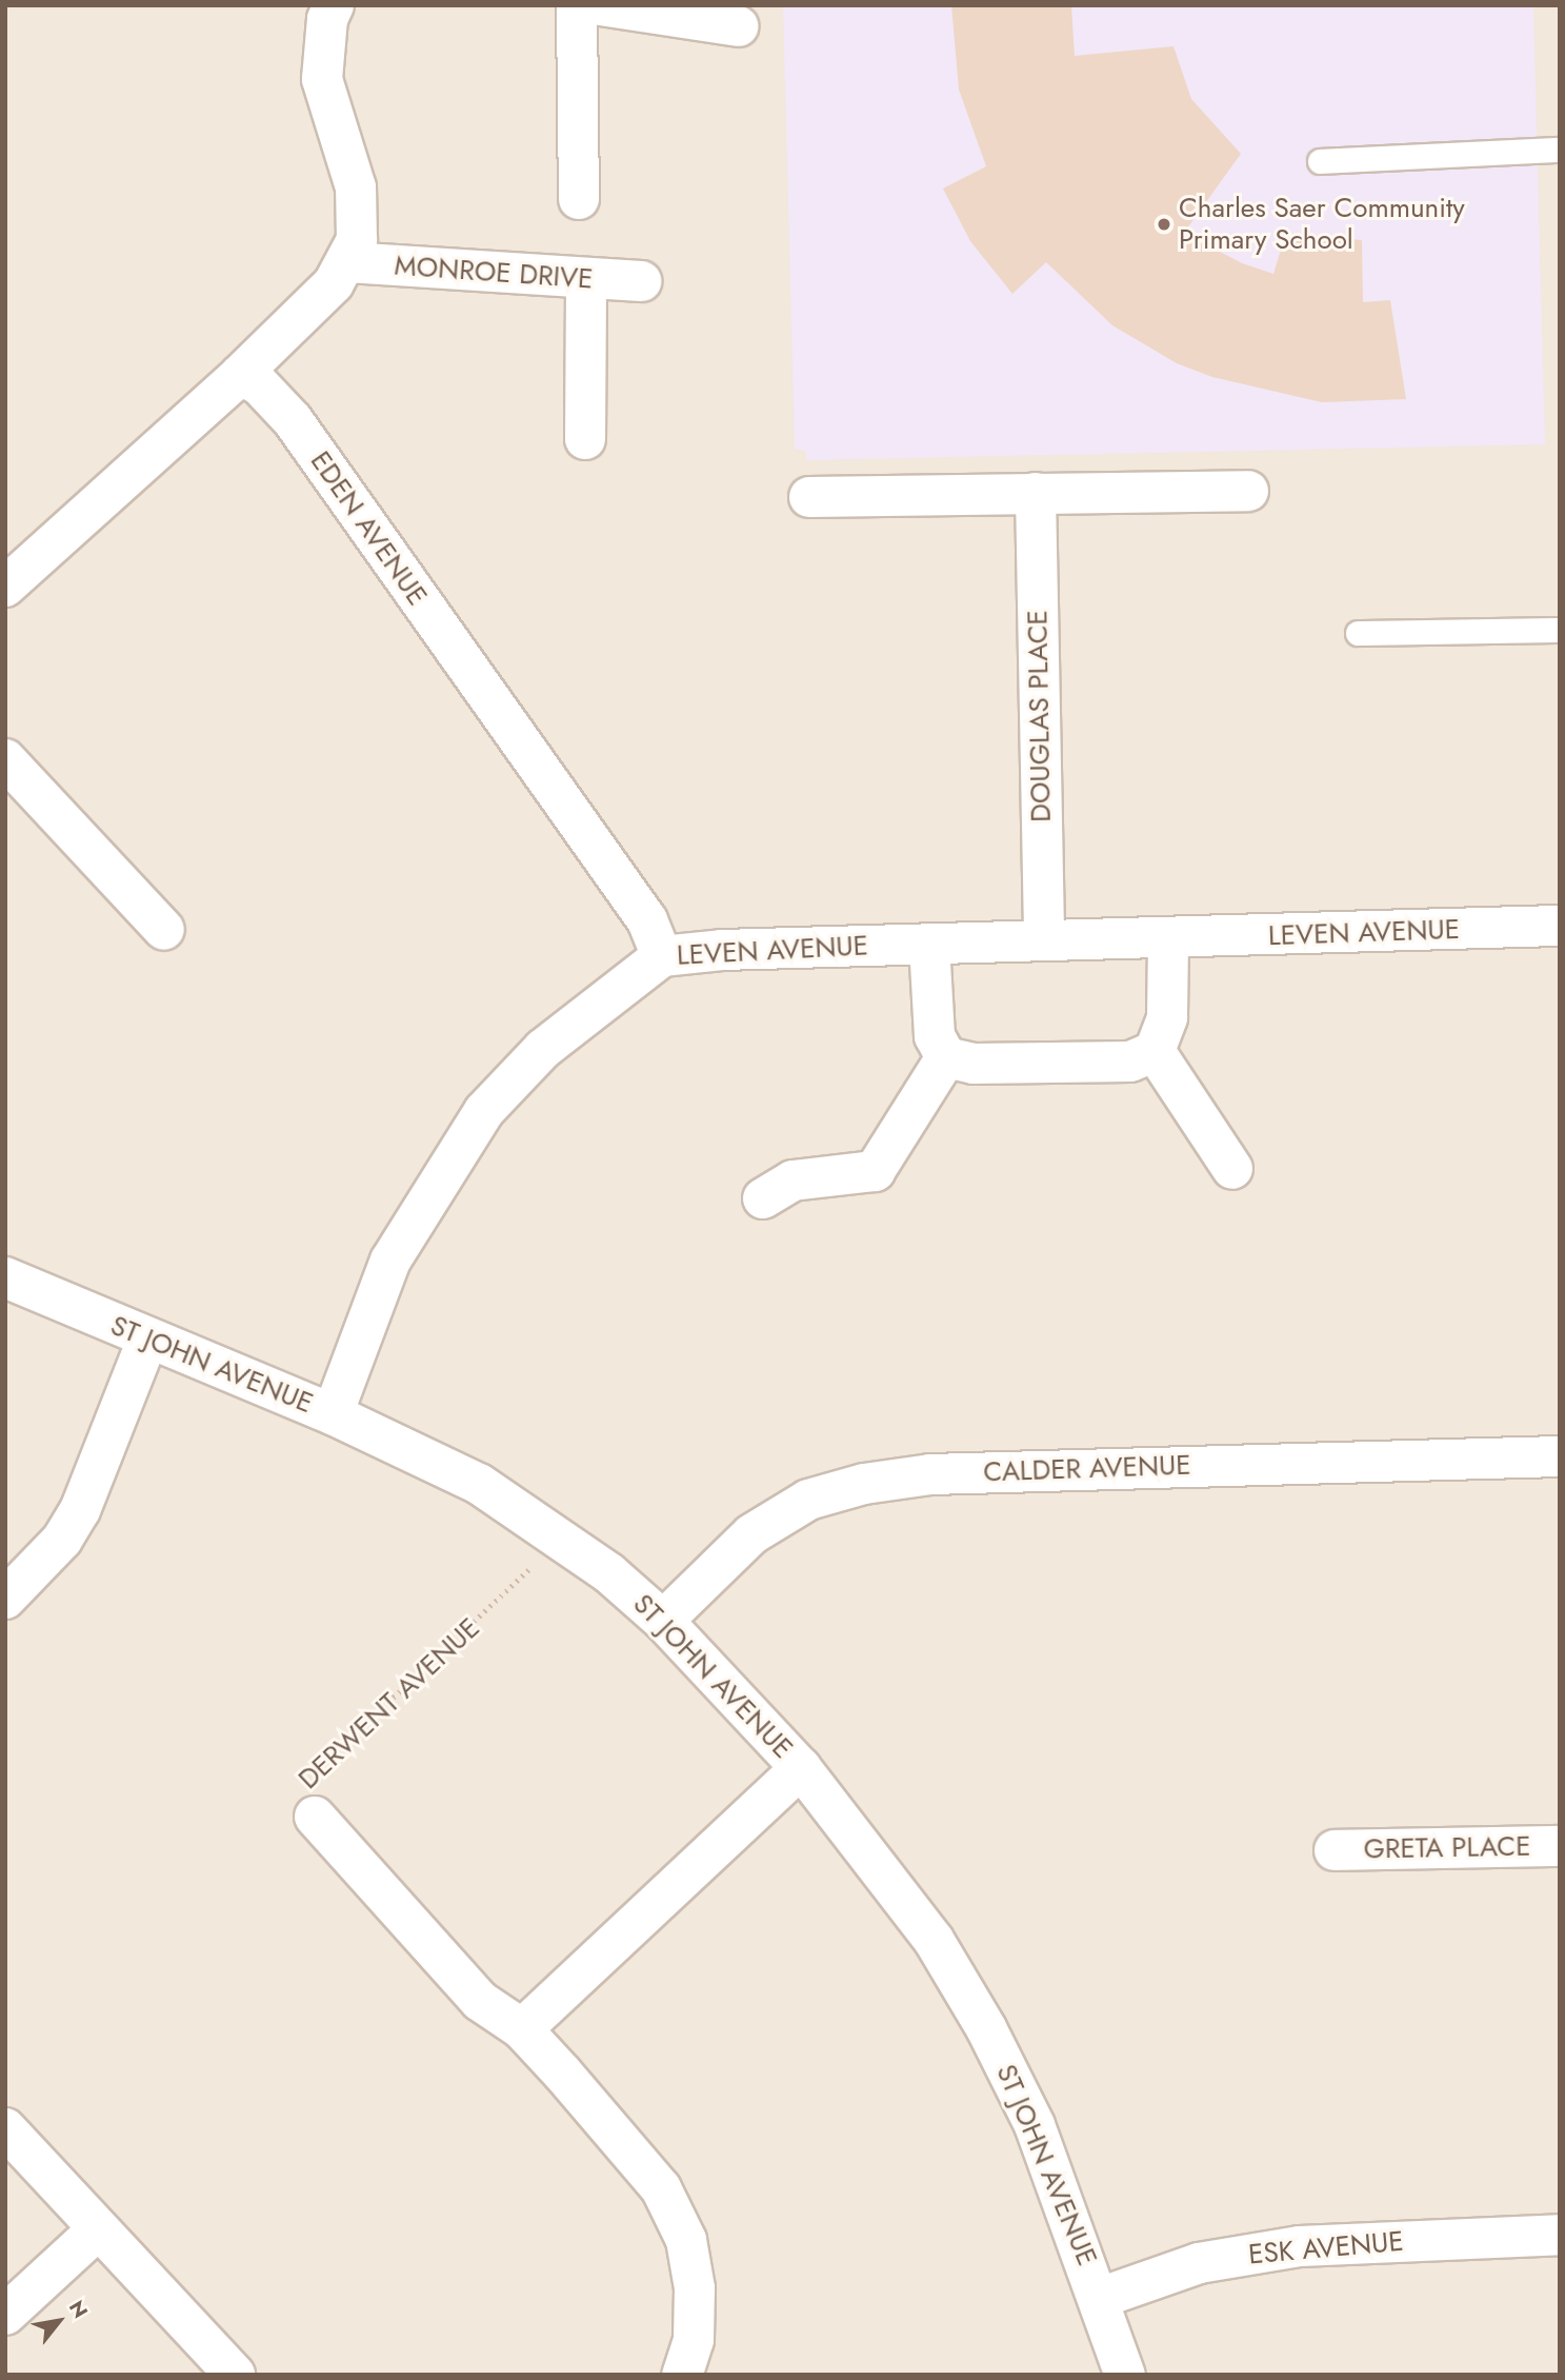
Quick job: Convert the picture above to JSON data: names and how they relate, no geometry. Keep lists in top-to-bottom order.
{
  "streets": {
    "street": [
      "MONROE DRIVE",
      "EDEN AVENUE",
      "DOUGLAS PLACE",
      "LEVEN AVENUE",
      "ST JOHN AVENUE",
      "CALDER AVENUE",
      "DERWENT AVENUE",
      "GRETA PLACE",
      "ESK AVENUE"
    ]
  },
  "crossings": [
    ["EDEN AVENUE", "LEVEN AVENUE"],
    ["DOUGLAS PLACE", "LEVEN AVENUE"],
    ["LEVEN AVENUE", "ST JOHN AVENUE"],
    ["ST JOHN AVENUE", "CALDER AVENUE"],
    ["ST JOHN AVENUE", "DERWENT AVENUE"],
    ["ST JOHN AVENUE", "ESK AVENUE"]
  ],
  "places": ["Charles Saer Community Primary School"],
  "north": "top right"
}
